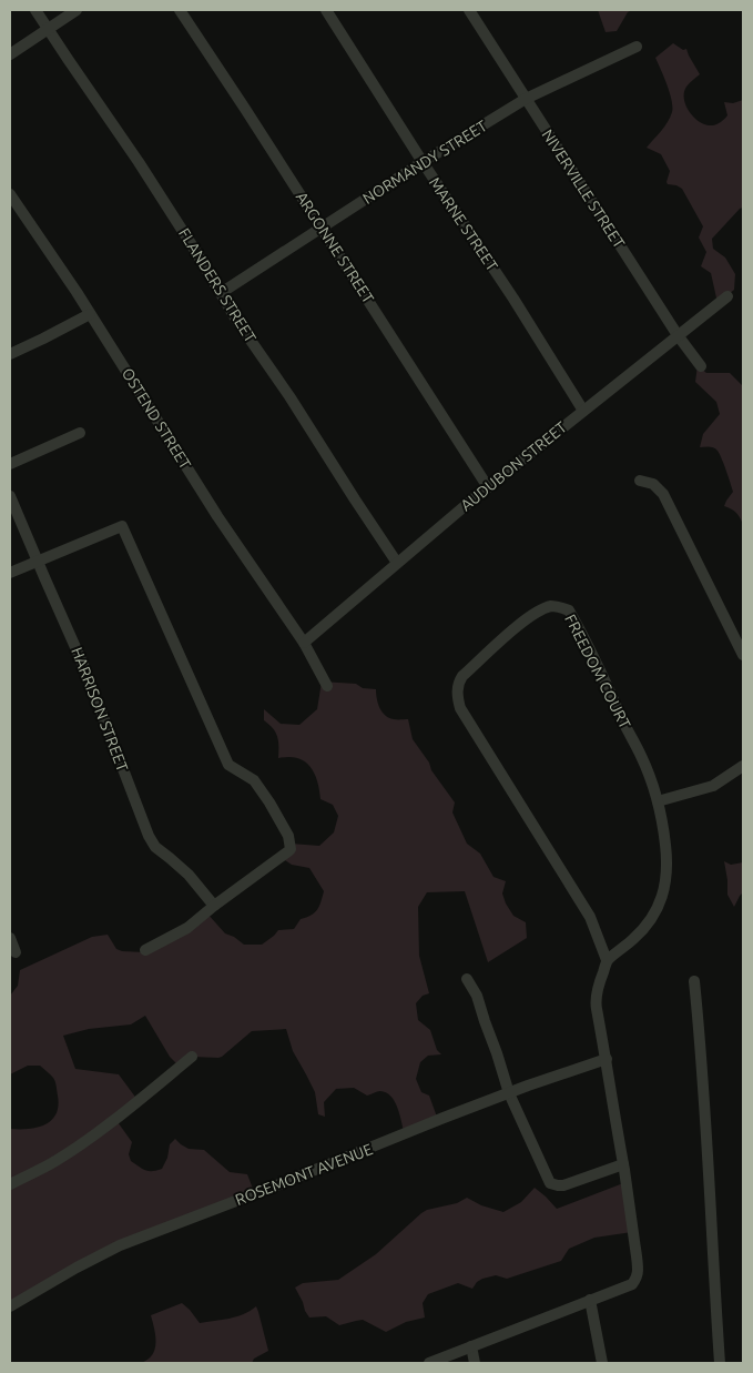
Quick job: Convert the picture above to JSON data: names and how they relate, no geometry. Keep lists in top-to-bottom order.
{
  "streets": {
    "street": [
      "NORMANDY STREET",
      "NIVERVILLE STREET",
      "MARNE STREET",
      "ARGONNE STREET",
      "FLANDERS STREET",
      "OSTEND STREET",
      "AUDUBON STREET",
      "FREEDOM COURT",
      "HARRISON STREET",
      "ROSEMONT AVENUE"
    ]
  },
  "crossings": [
    ["NORMANDY STREET", "NIVERVILLE STREET"],
    ["NORMANDY STREET", "MARNE STREET"],
    ["NORMANDY STREET", "ARGONNE STREET"],
    ["NORMANDY STREET", "FLANDERS STREET"],
    ["NIVERVILLE STREET", "AUDUBON STREET"],
    ["MARNE STREET", "AUDUBON STREET"],
    ["ARGONNE STREET", "AUDUBON STREET"],
    ["FLANDERS STREET", "AUDUBON STREET"],
    ["OSTEND STREET", "AUDUBON STREET"]
  ]
}
